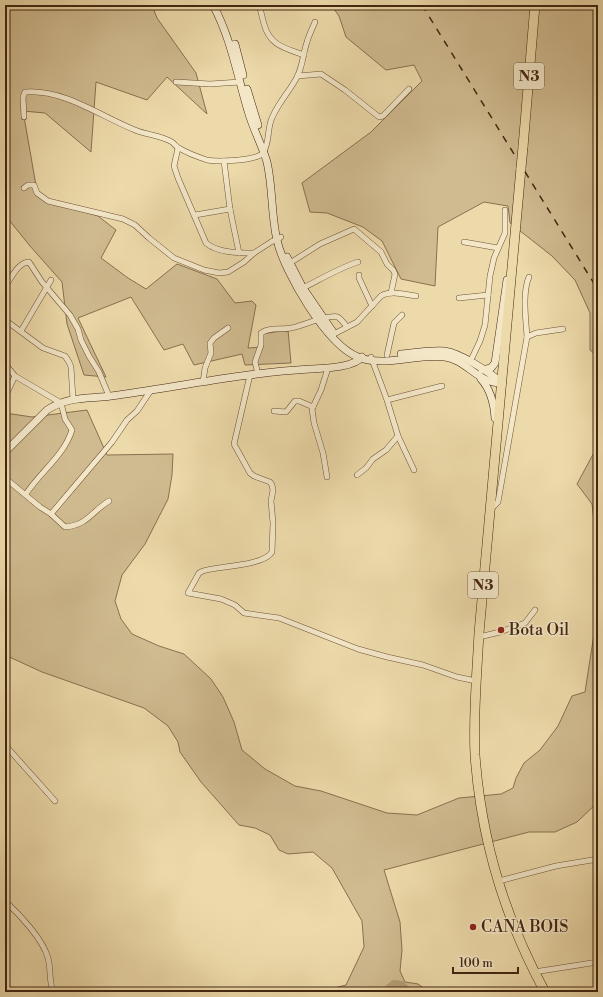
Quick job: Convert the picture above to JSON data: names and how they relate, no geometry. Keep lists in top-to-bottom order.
{
  "streets": {
    "highway": ["N3"]
  },
  "places": ["Bota Oil", "CANA BOIS"],
  "scale_bar": "100 m"
}
